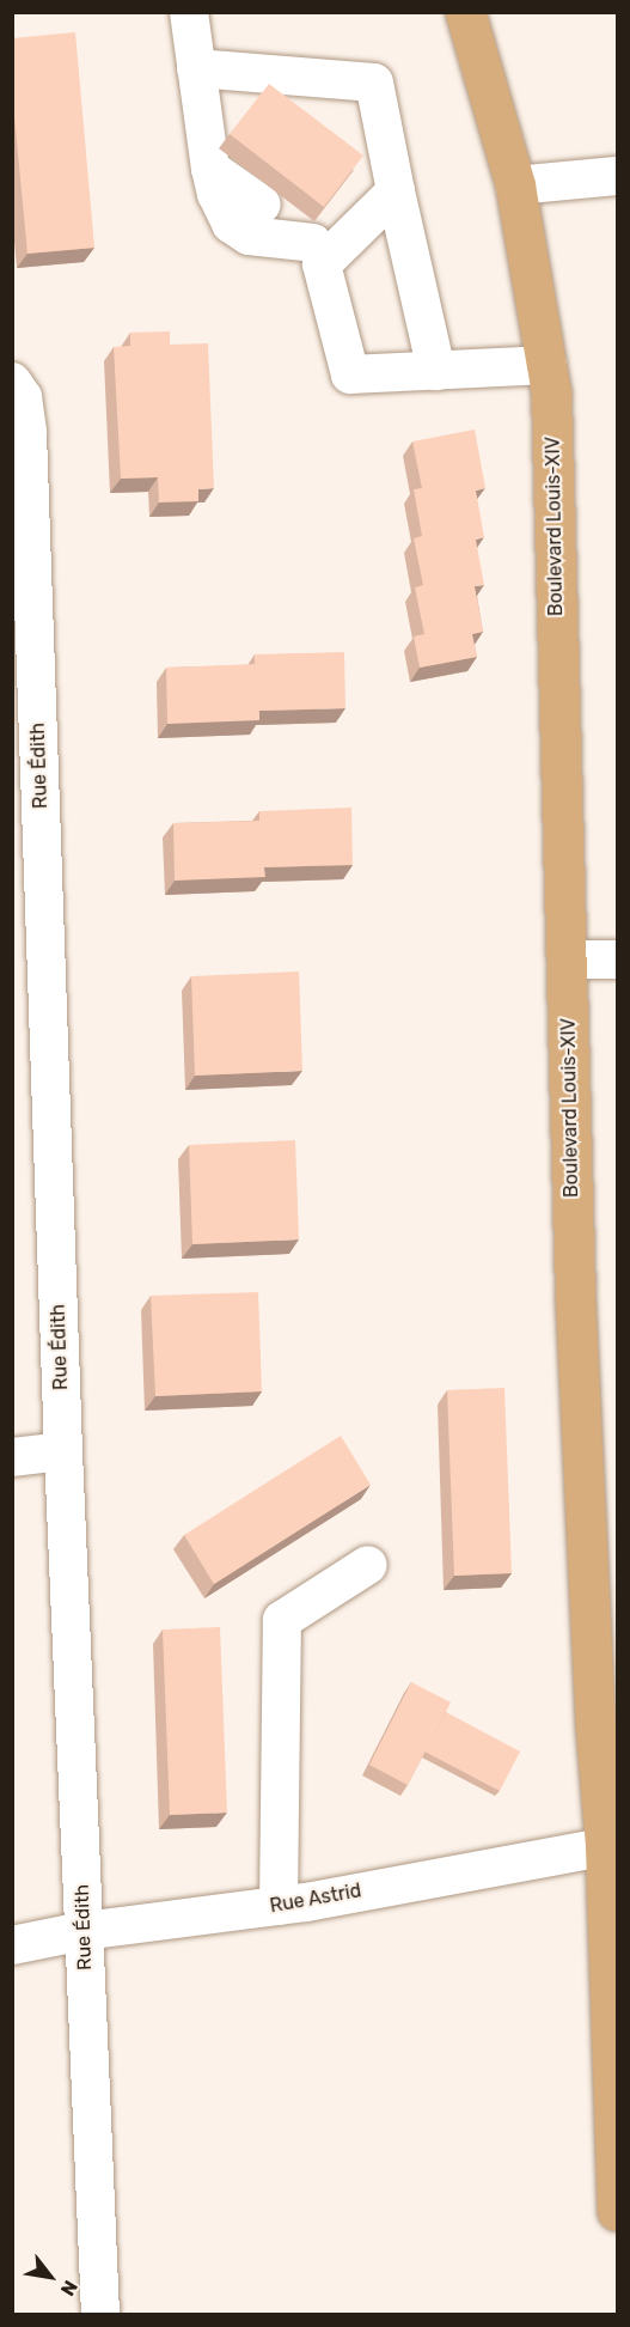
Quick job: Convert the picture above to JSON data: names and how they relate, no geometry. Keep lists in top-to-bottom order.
{
  "streets": {
    "main road": ["Boulevard Louis-XIV"],
    "street": ["Rue Édith", "Rue Astrid"]
  },
  "crossings": [
    ["Boulevard Louis-XIV", "Rue Astrid"],
    ["Rue Édith", "Rue Astrid"]
  ],
  "north": "bottom right"
}
